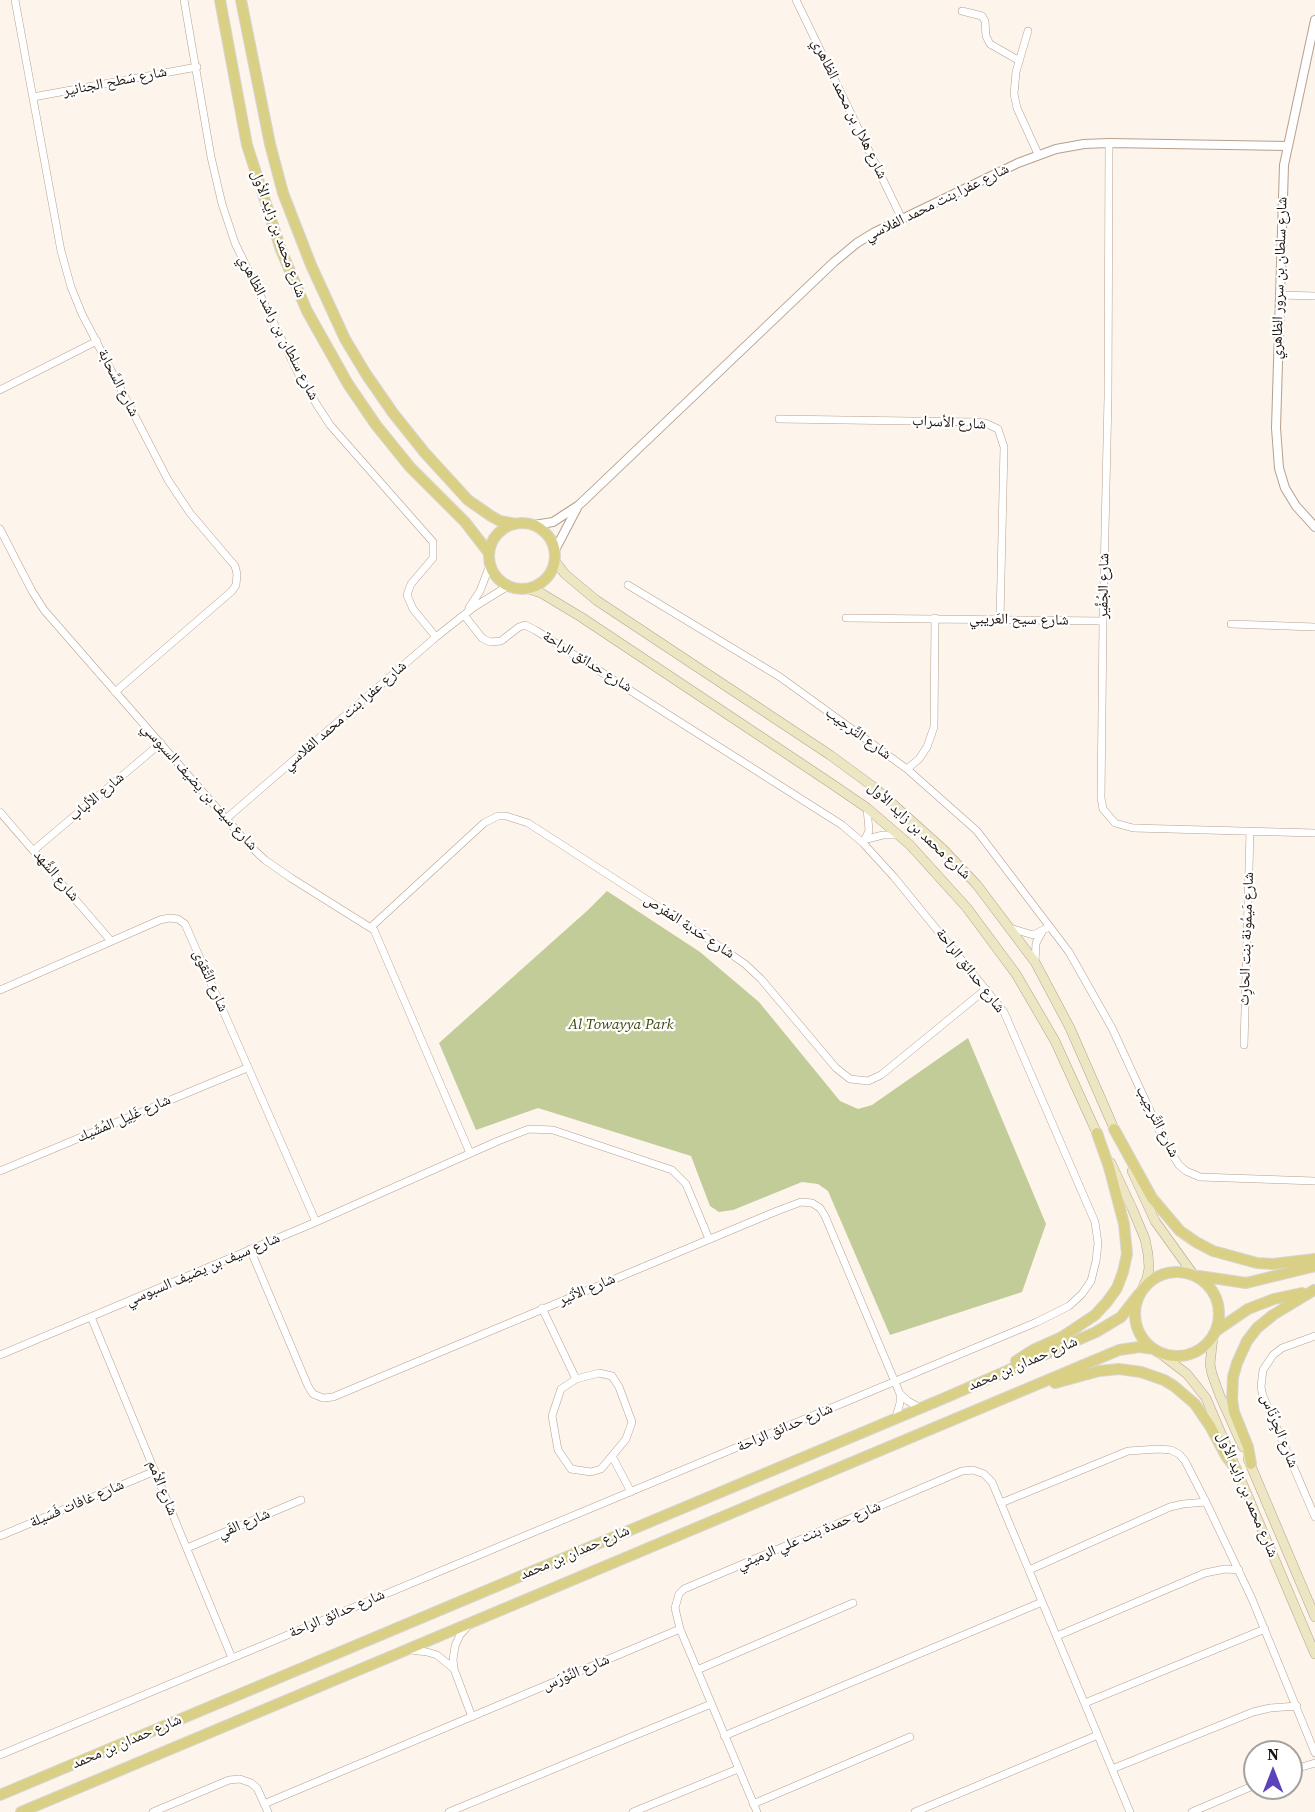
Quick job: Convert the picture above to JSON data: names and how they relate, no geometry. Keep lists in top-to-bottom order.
{
  "streets": {
    "main road": ["شارع محمد بن زايد الأول", "شارع حمدان بن محمد"],
    "street": [
      "شارع سَطح الجنانير",
      "شارع هلال بن محمد الظاهري",
      "شارع عفرا بنت محمد الفلاسي",
      "شارع سلطان بن سرور الظاهري",
      "شارع سلطان بن راشد الظاهري",
      "شارع السَّحابة",
      "شارع الأسراب",
      "شارع الجُفِّير",
      "شارع سيح العَريبي",
      "شارع حدائق الراحة",
      "شارع التَّرحِيب",
      "شارع سيف بن يضيف السبوسي",
      "شارع الألباب",
      "شارع الشَّهد",
      "شارع حَدبة المَفرَص",
      "شارع مَيمُونة بنت الحارِث",
      "شارع التَّقوَى",
      "شارع غَلِيل المُشَيك",
      "شارع الأثير",
      "شارع الجِرْنَاس",
      "شارع الأمم",
      "شارع غافات فَسَيلة",
      "شارع الفَي",
      "شارع حمدة بنت علي الرميثي",
      "شارع النَّوْرَس"
    ]
  },
  "crossings": [
    ["شارع سَطح الجنانير", "شارع سلطان بن راشد الظاهري"],
    ["شارع سَطح الجنانير", "شارع السَّحابة"],
    ["شارع هلال بن محمد الظاهري", "شارع عفرا بنت محمد الفلاسي"],
    ["شارع عفرا بنت محمد الفلاسي", "شارع محمد بن زايد الأول"],
    ["شارع عفرا بنت محمد الفلاسي", "شارع سلطان بن سرور الظاهري"],
    ["شارع عفرا بنت محمد الفلاسي", "شارع سلطان بن راشد الظاهري"],
    ["شارع عفرا بنت محمد الفلاسي", "شارع الجُفِّير"],
    ["شارع عفرا بنت محمد الفلاسي", "شارع حدائق الراحة"],
    ["شارع عفرا بنت محمد الفلاسي", "شارع سيف بن يضيف السبوسي"],
    ["شارع محمد بن زايد الأول", "شارع حمدان بن محمد"],
    ["شارع السَّحابة", "شارع سيف بن يضيف السبوسي"],
    ["شارع الأسراب", "شارع سيح العَريبي"],
    ["شارع الجُفِّير", "شارع سيح العَريبي"],
    ["شارع الجُفِّير", "شارع مَيمُونة بنت الحارِث"],
    ["شارع حدائق الراحة", "شارع حَدبة المَفرَص"],
    ["شارع حدائق الراحة", "شارع الأثير"],
    ["شارع حدائق الراحة", "شارع الأمم"],
    ["شارع سيف بن يضيف السبوسي", "شارع الألباب"],
    ["شارع سيف بن يضيف السبوسي", "شارع حَدبة المَفرَص"],
    ["شارع سيف بن يضيف السبوسي", "شارع التَّقوَى"],
    ["شارع سيف بن يضيف السبوسي", "شارع الأثير"],
    ["شارع سيف بن يضيف السبوسي", "شارع الأمم"],
    ["شارع الألباب", "شارع الشَّهد"],
    ["شارع الشَّهد", "شارع التَّقوَى"],
    ["شارع التَّقوَى", "شارع غَلِيل المُشَيك"],
    ["شارع الأمم", "شارع غافات فَسَيلة"],
    ["شارع الأمم", "شارع الفَي"],
    ["شارع حمدة بنت علي الرميثي", "شارع النَّوْرَس"]
  ],
  "parks": ["Al Towayya Park"],
  "north": "top"
}
